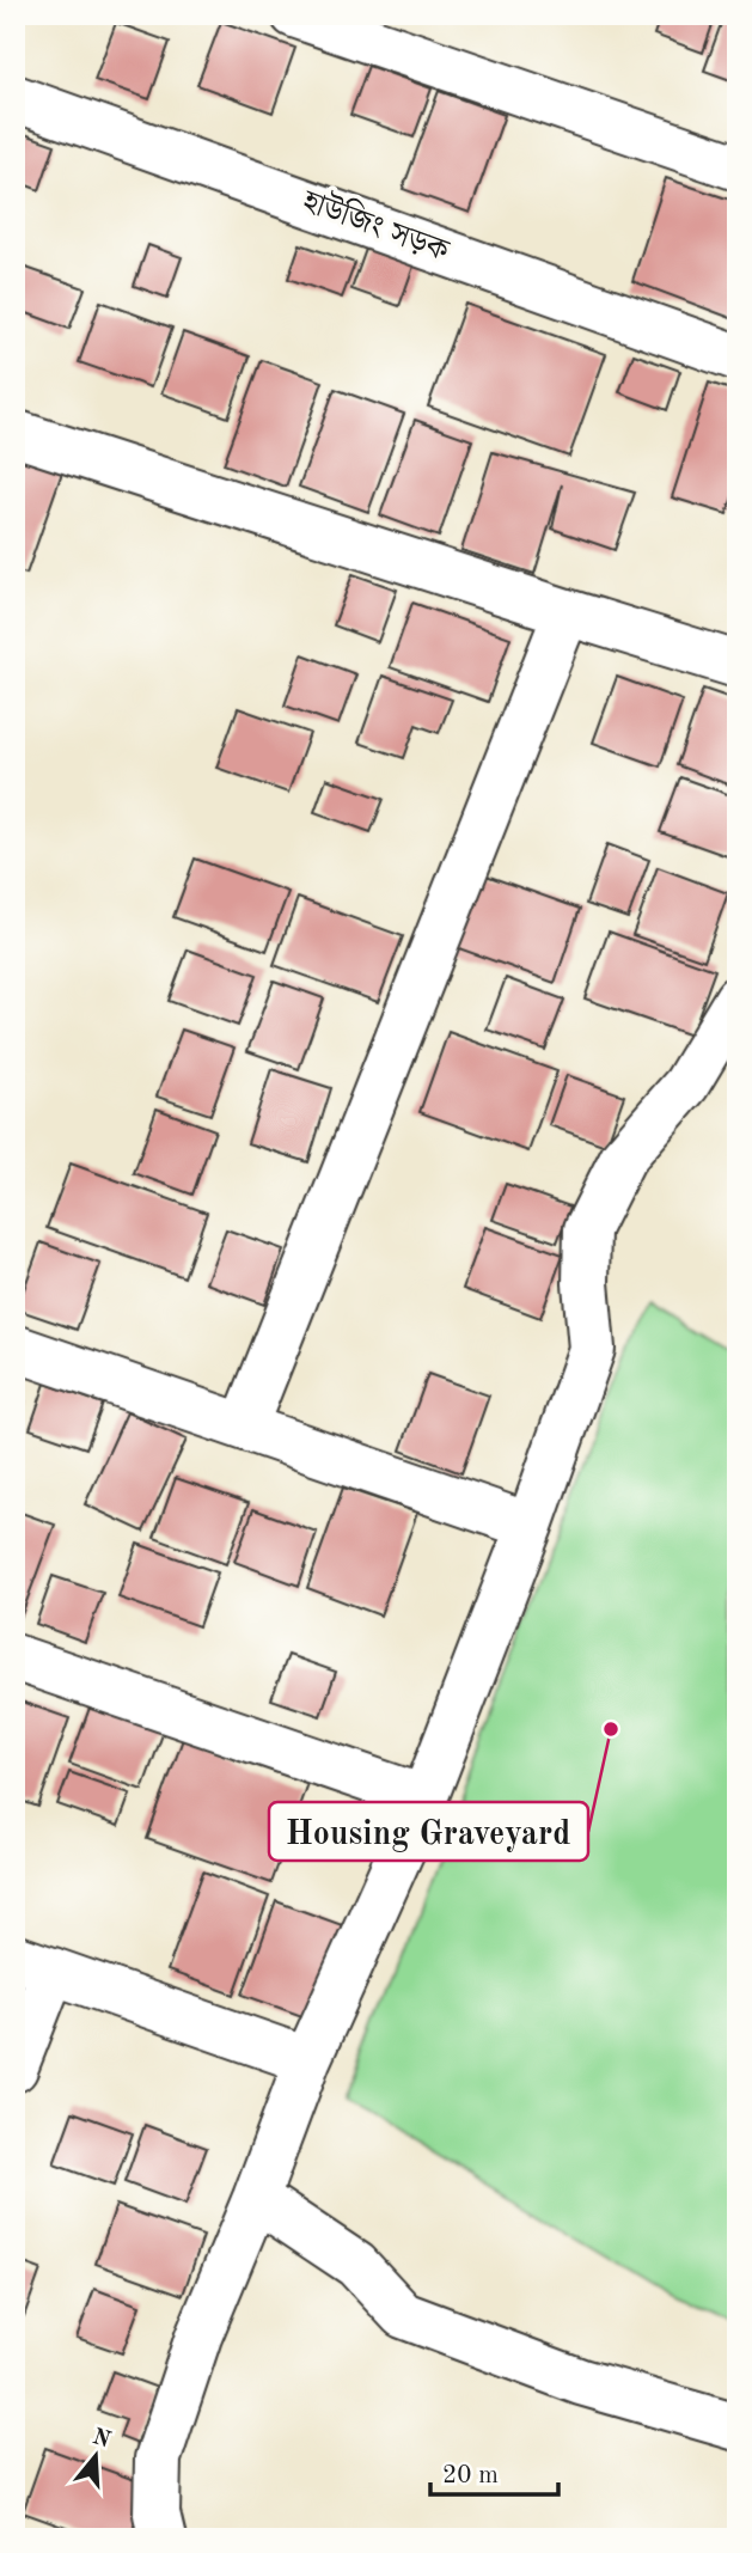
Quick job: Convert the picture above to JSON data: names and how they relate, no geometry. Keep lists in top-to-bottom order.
{
  "streets": {
    "street": ["হাউজিং সড়ক"]
  },
  "places": ["Housing Graveyard"],
  "scale_bar": "20 m",
  "north": "top"
}
